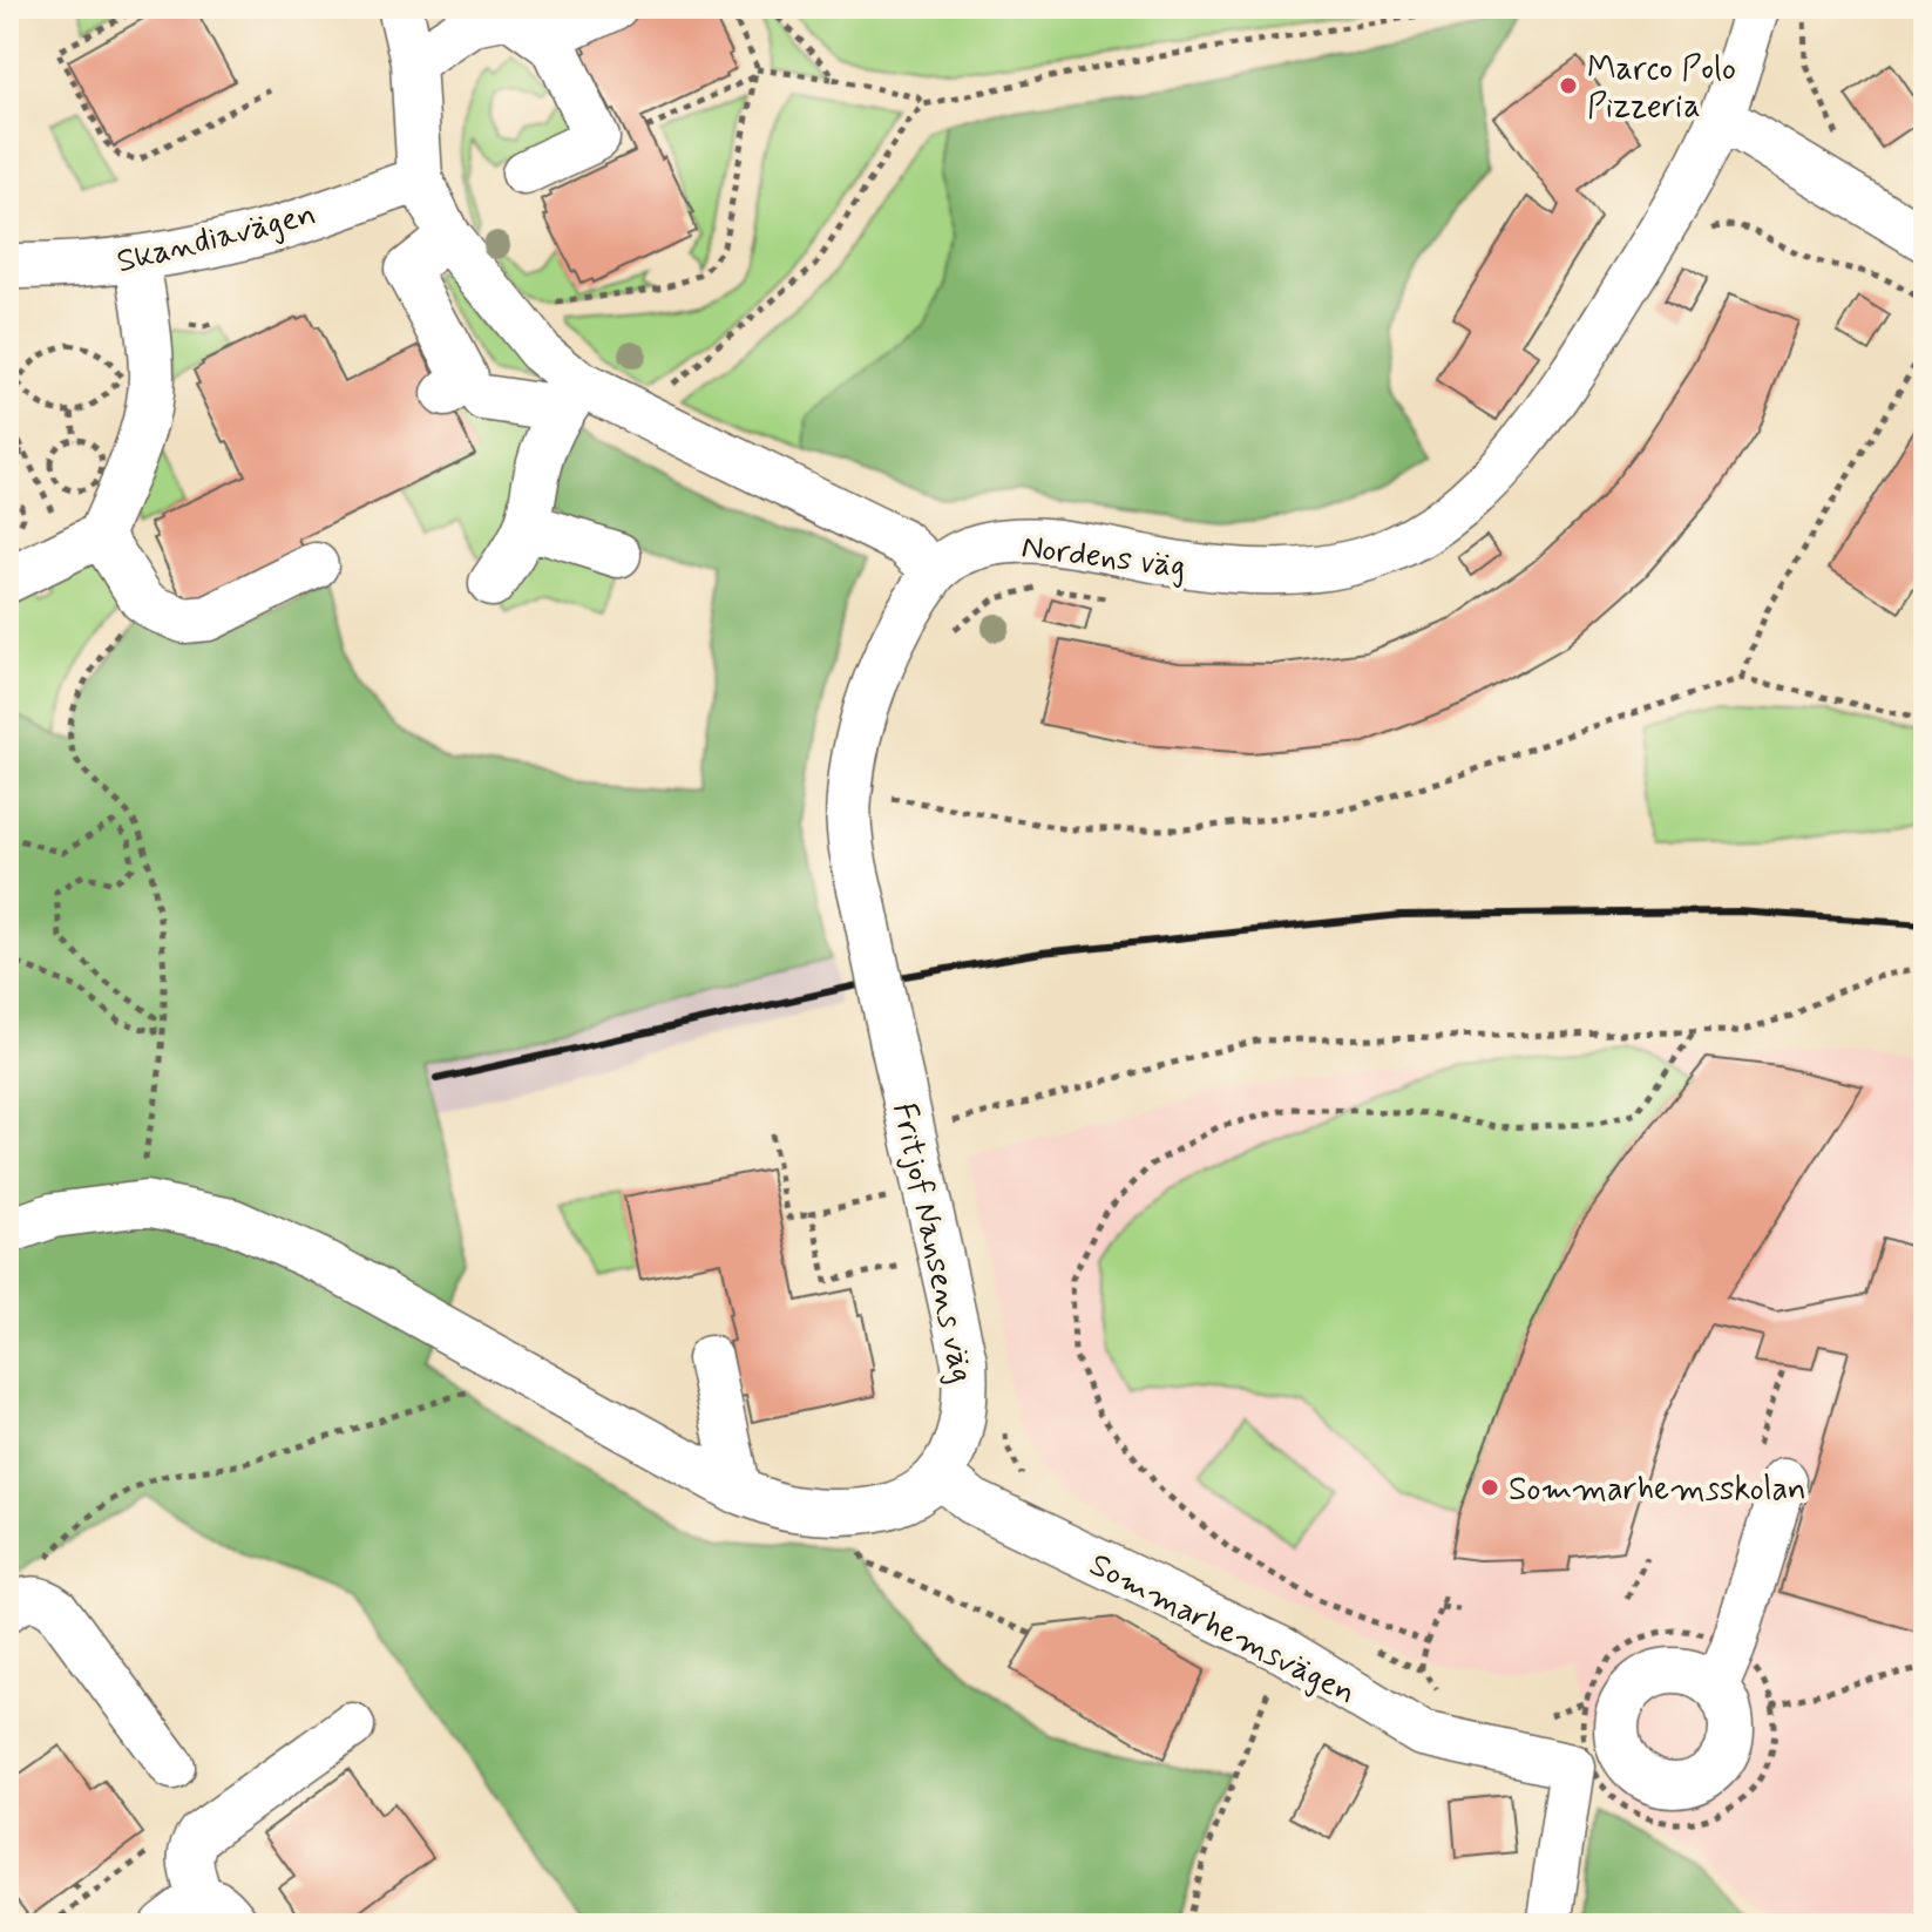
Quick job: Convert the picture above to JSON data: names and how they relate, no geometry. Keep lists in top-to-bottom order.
{
  "streets": {
    "street": [
      "Skandiavägen",
      "Nordens väg",
      "Fritjof Nansens väg",
      "Sommarhemsvägen"
    ]
  },
  "crossings": [
    ["Nordens väg", "Fritjof Nansens väg"],
    ["Fritjof Nansens väg", "Sommarhemsvägen"]
  ],
  "places": ["Marco Polo Pizzeria", "Sommarhemsskolan"]
}
